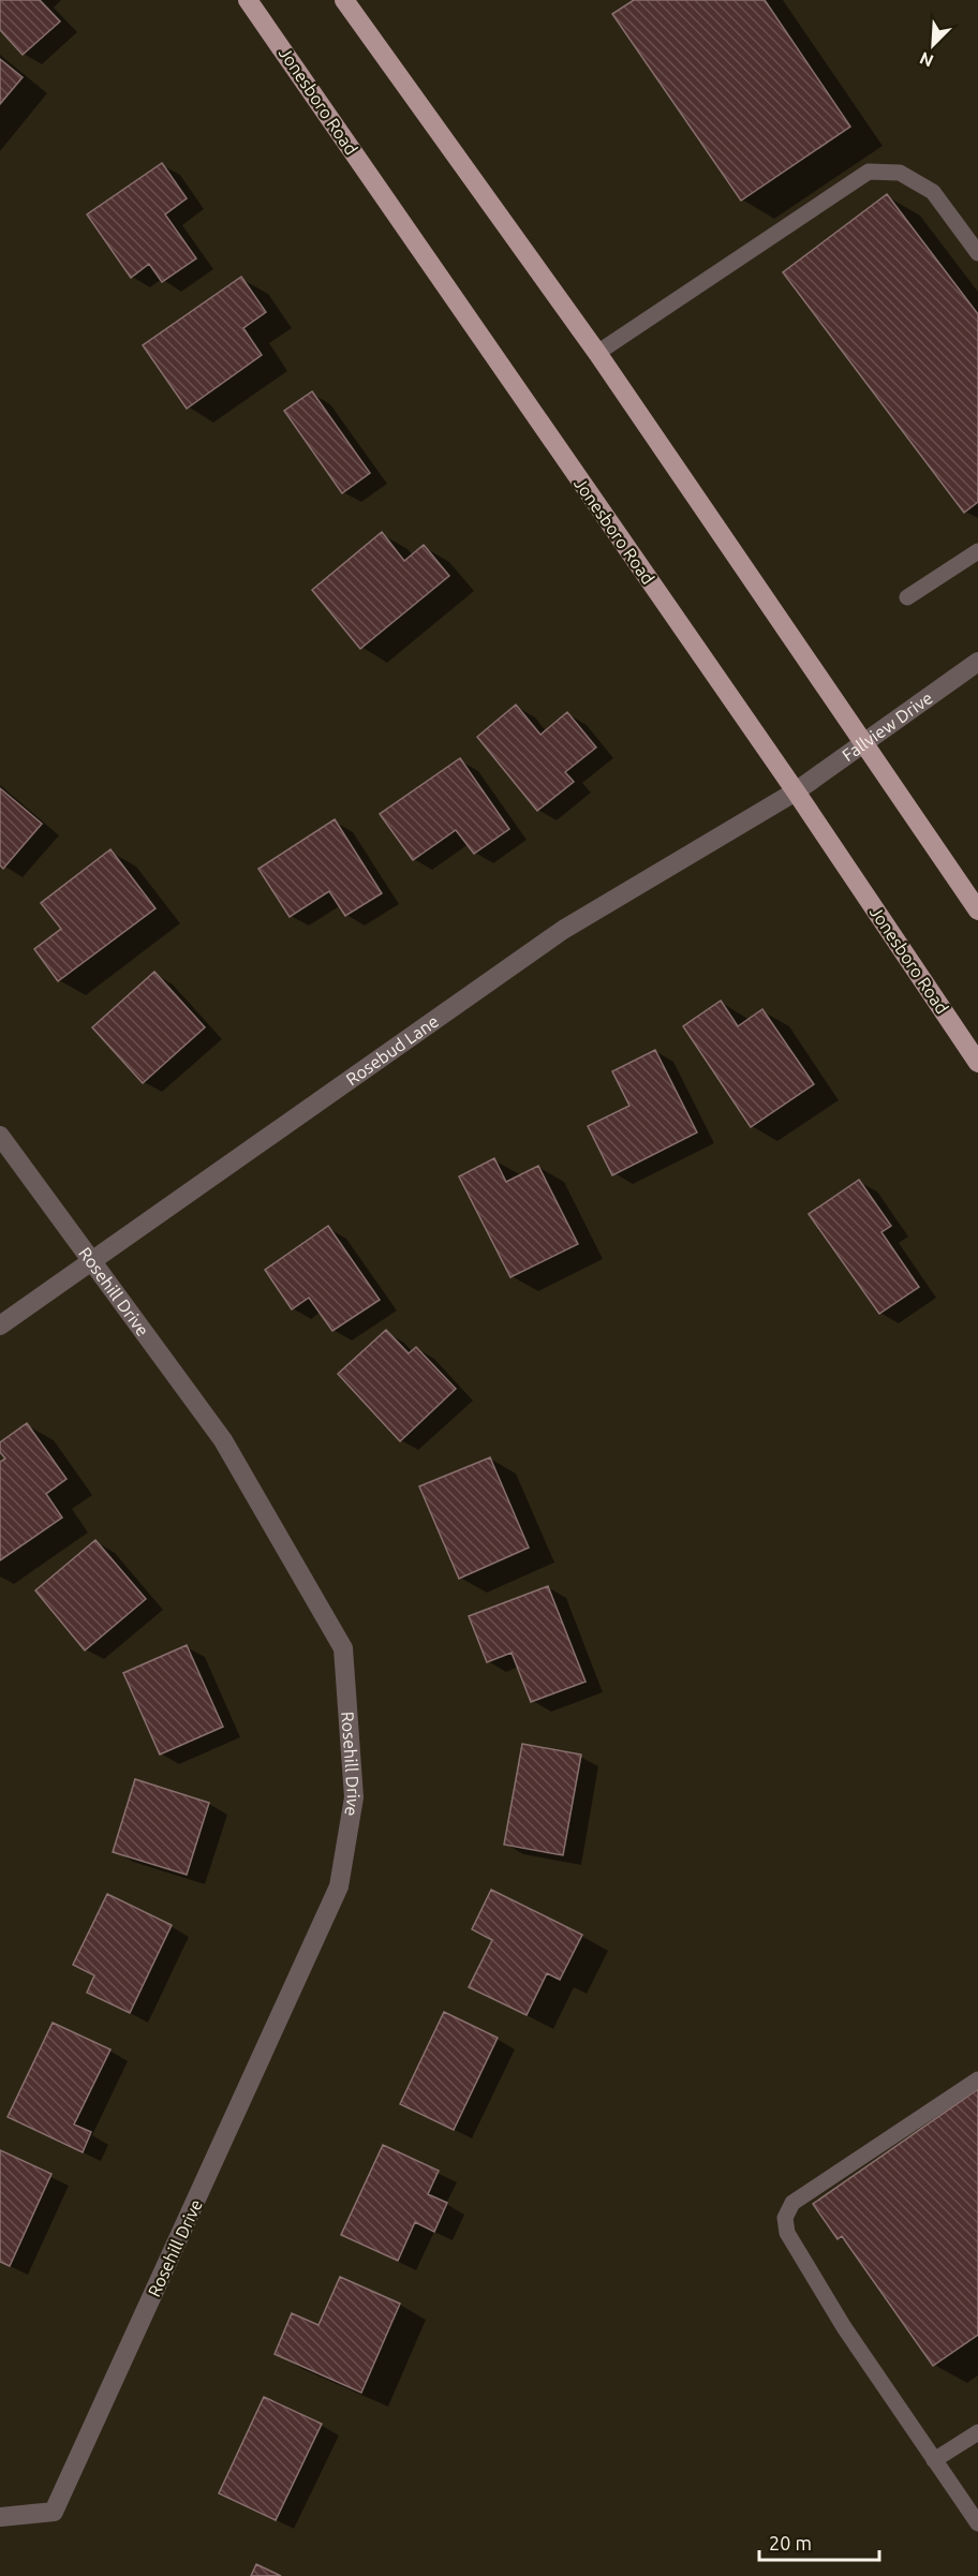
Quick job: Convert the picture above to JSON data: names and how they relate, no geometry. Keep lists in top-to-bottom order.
{
  "streets": {
    "main road": ["Jonesboro Road"],
    "street": ["Fallview Drive", "Rosebud Lane", "Rosehill Drive"]
  },
  "crossings": [
    ["Jonesboro Road", "Fallview Drive"],
    ["Jonesboro Road", "Rosebud Lane"],
    ["Fallview Drive", "Rosebud Lane"],
    ["Rosebud Lane", "Rosehill Drive"]
  ],
  "scale_bar": "20 m",
  "north": "bottom left"
}
